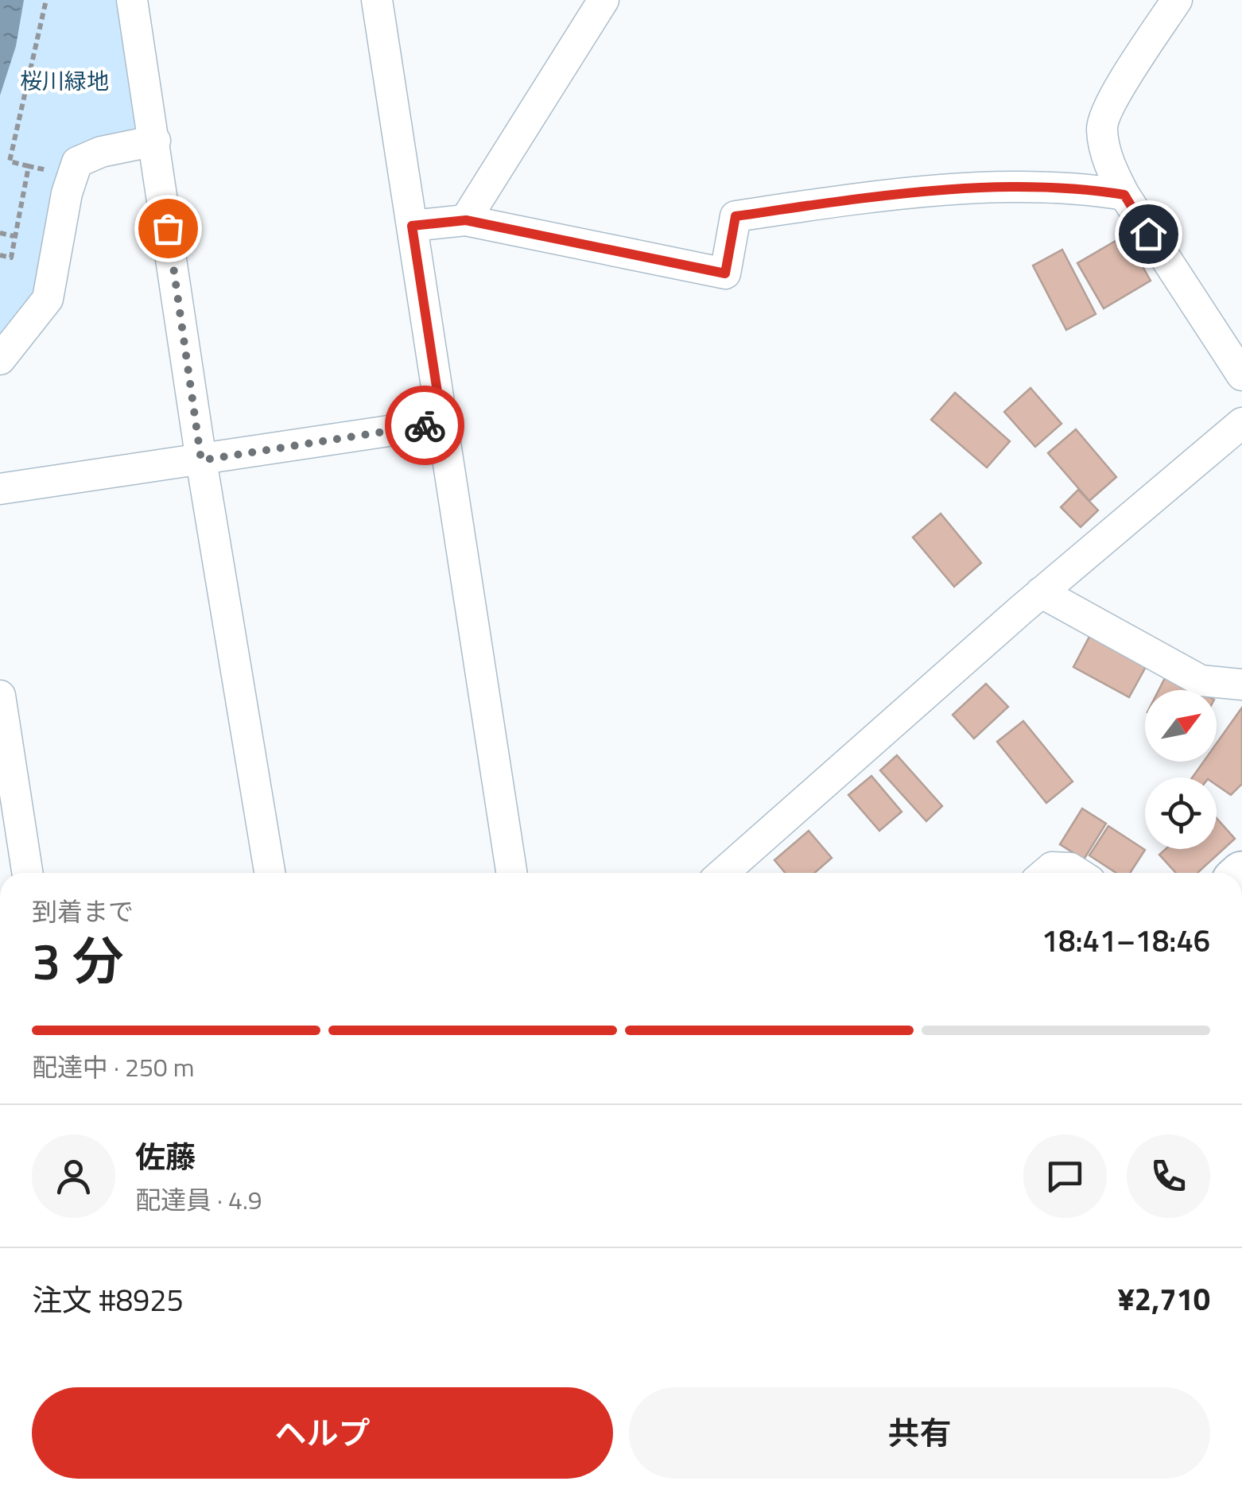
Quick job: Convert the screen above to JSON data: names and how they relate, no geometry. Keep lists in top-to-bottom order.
{
  "parks": ["桜川緑地"],
  "north": "top right",
  "page": {
    "heading": ["3 分", "到着まで", "18:41–18:46"],
    "panel": [
      "佐藤",
      "配達員 · 4.9",
      "注文 #8925",
      "¥2,710"
    ],
    "bar": "配達中 · 250 m",
    "buttons": ["ヘルプ", "共有"]
  }
}
